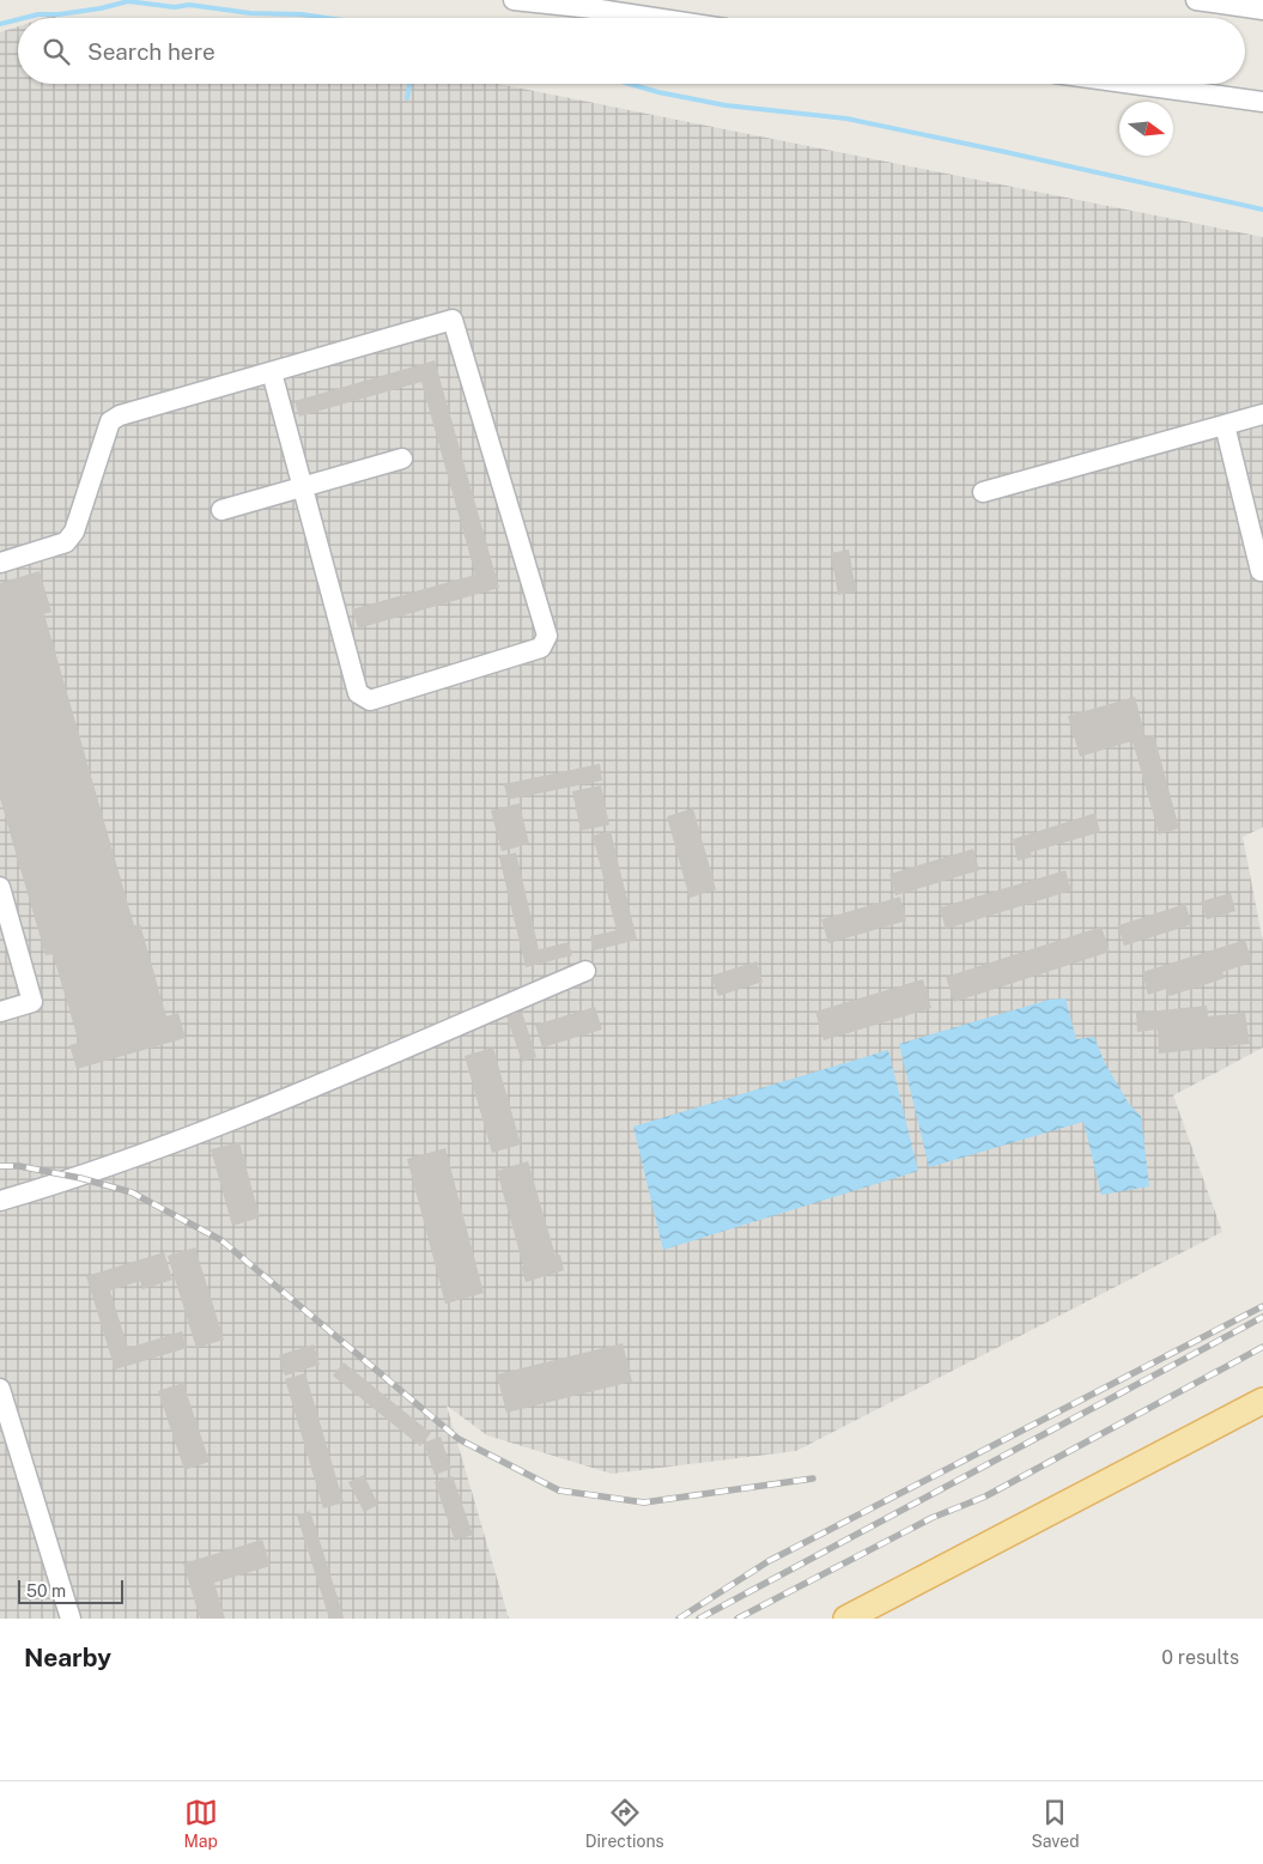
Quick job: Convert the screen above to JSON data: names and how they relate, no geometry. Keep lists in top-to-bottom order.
{
  "scale_bar": "50 m",
  "north": "right",
  "page": {
    "search": "Search here",
    "scale": "50 m",
    "heading": ["Nearby", "0 results"],
    "nav": ["Map", "Directions", "Saved"]
  }
}
